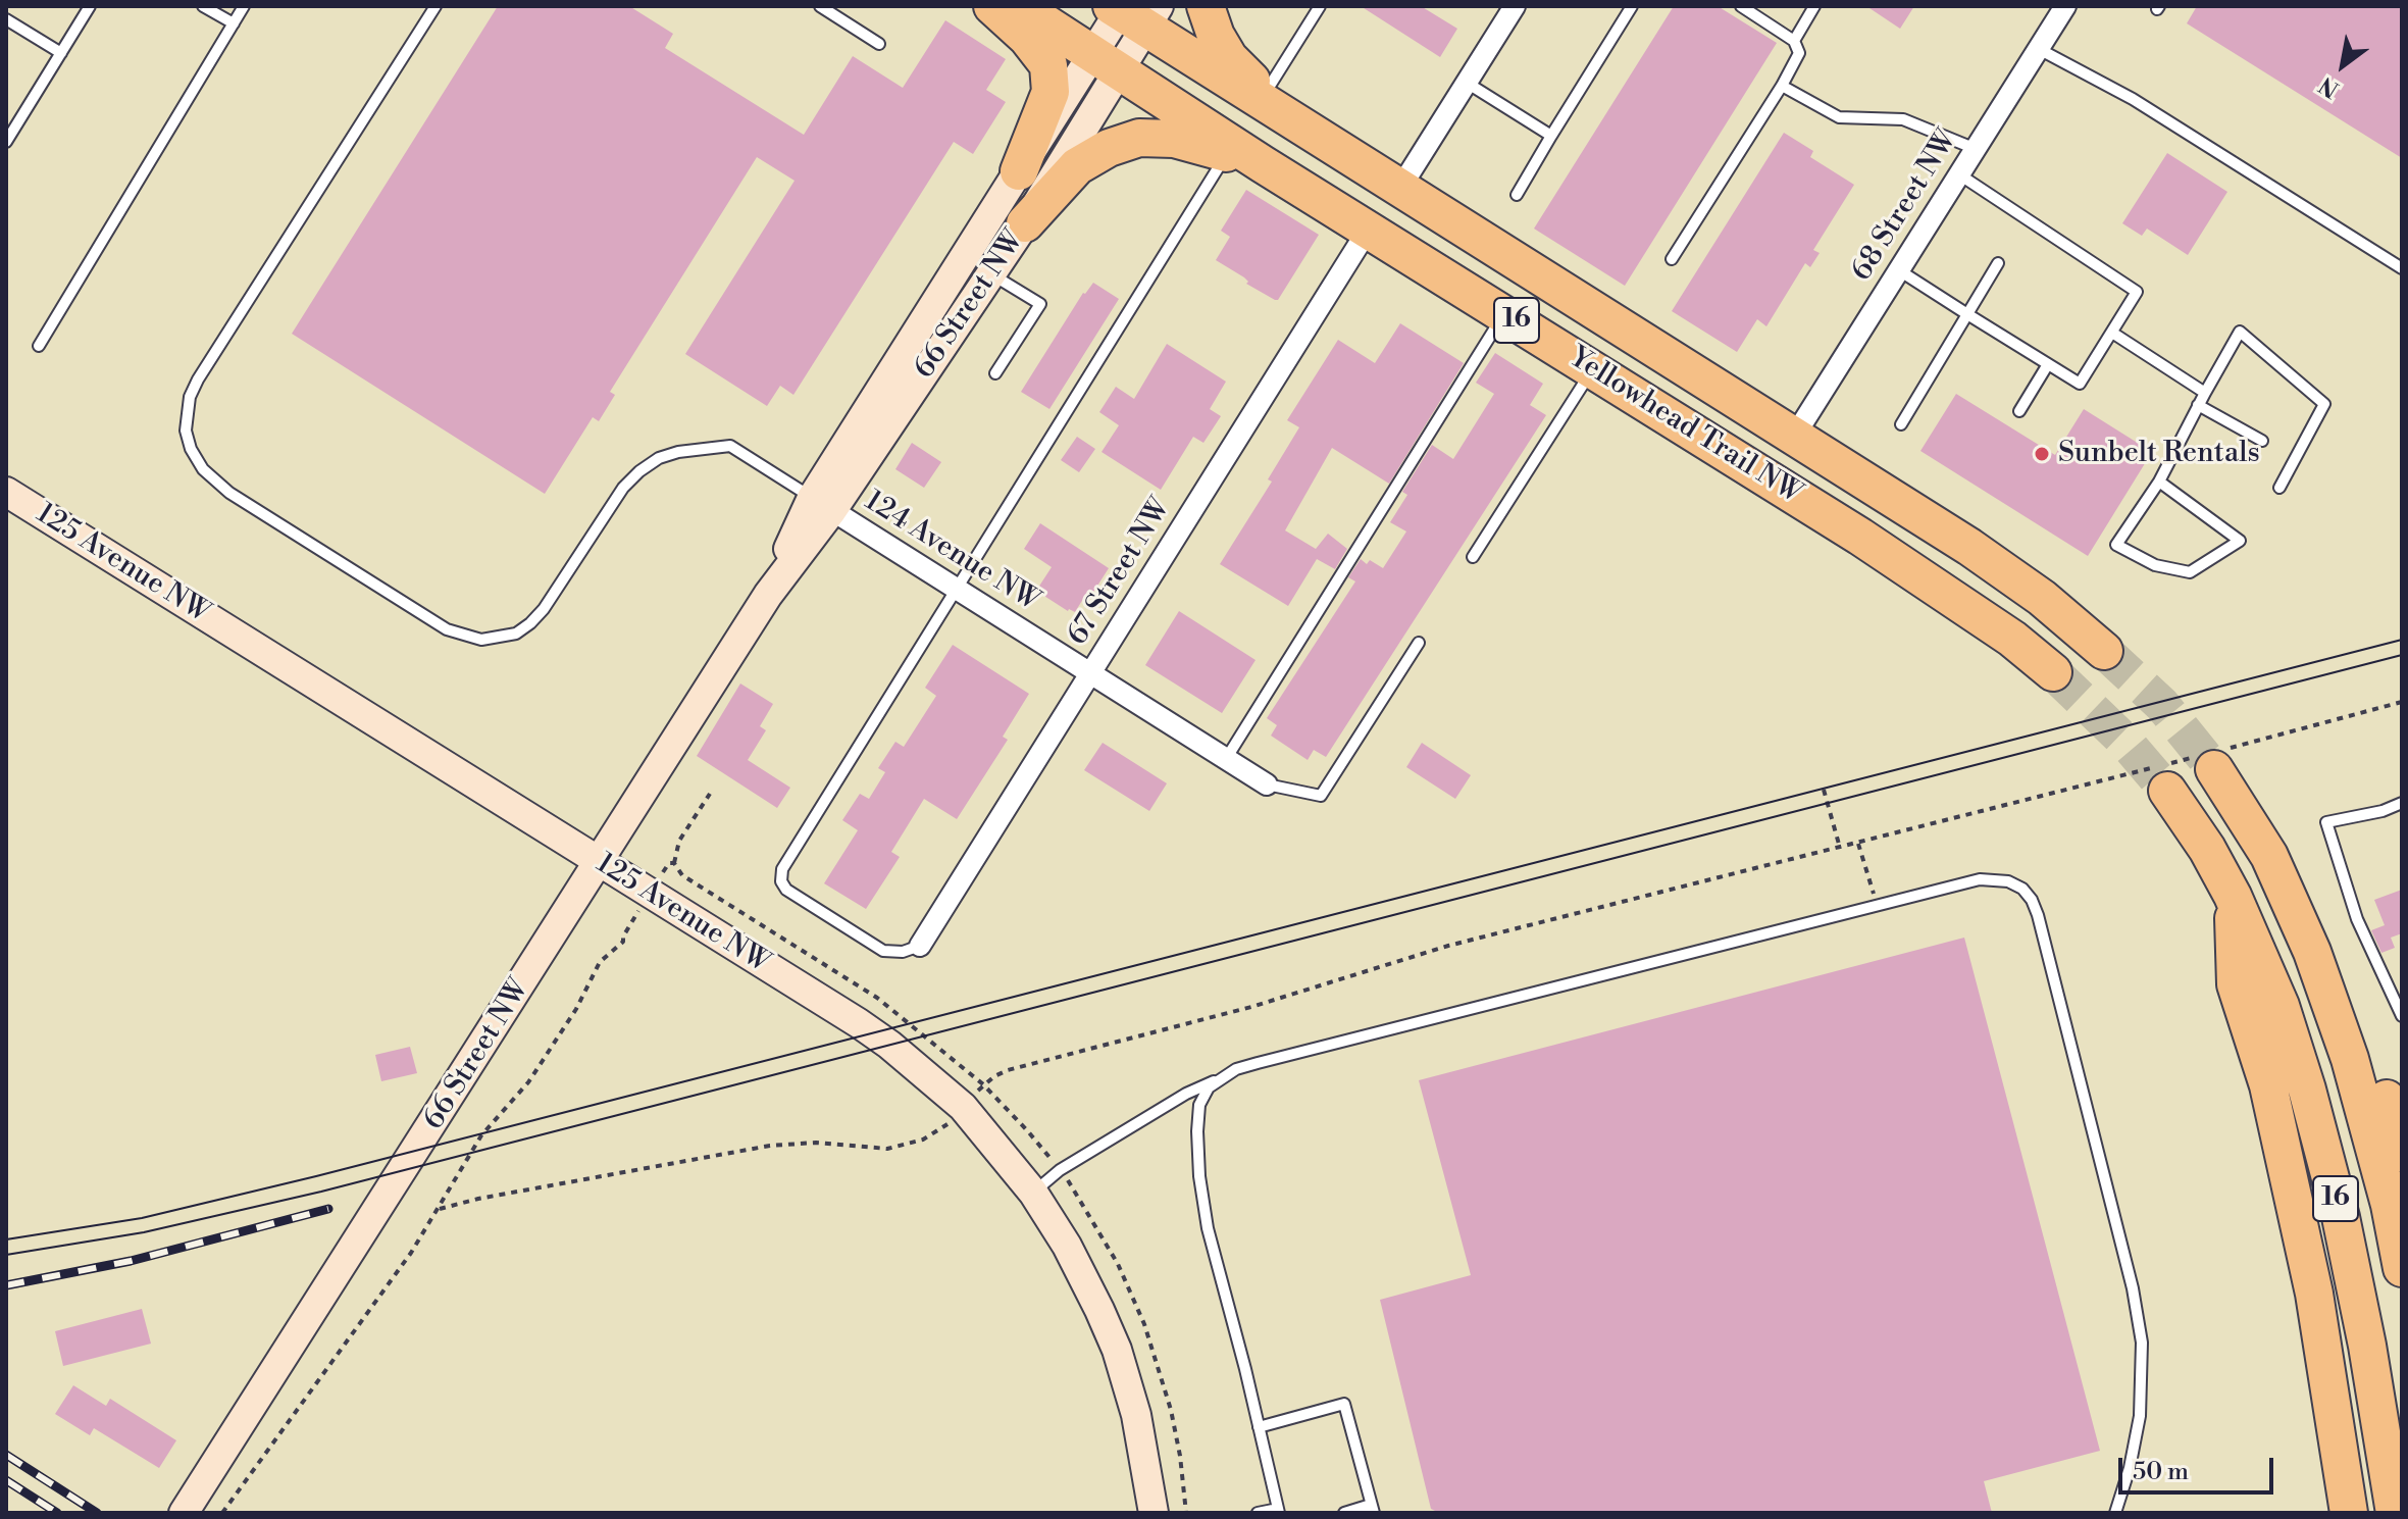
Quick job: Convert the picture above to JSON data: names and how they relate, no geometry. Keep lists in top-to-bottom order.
{
  "streets": {
    "highway": ["16", "Yellowhead Trail NW"],
    "main road": ["66 Street NW", "125 Avenue NW"],
    "street": ["68 Street NW", "124 Avenue NW", "67 Street NW"]
  },
  "crossings": [
    ["68 Street NW", "Yellowhead Trail NW"],
    ["66 Street NW", "Yellowhead Trail NW"],
    ["66 Street NW", "124 Avenue NW"],
    ["66 Street NW", "125 Avenue NW"],
    ["Yellowhead Trail NW", "67 Street NW"],
    ["124 Avenue NW", "67 Street NW"]
  ],
  "places": ["Sunbelt Rentals"],
  "scale_bar": "50 m",
  "north": "bottom left"
}
